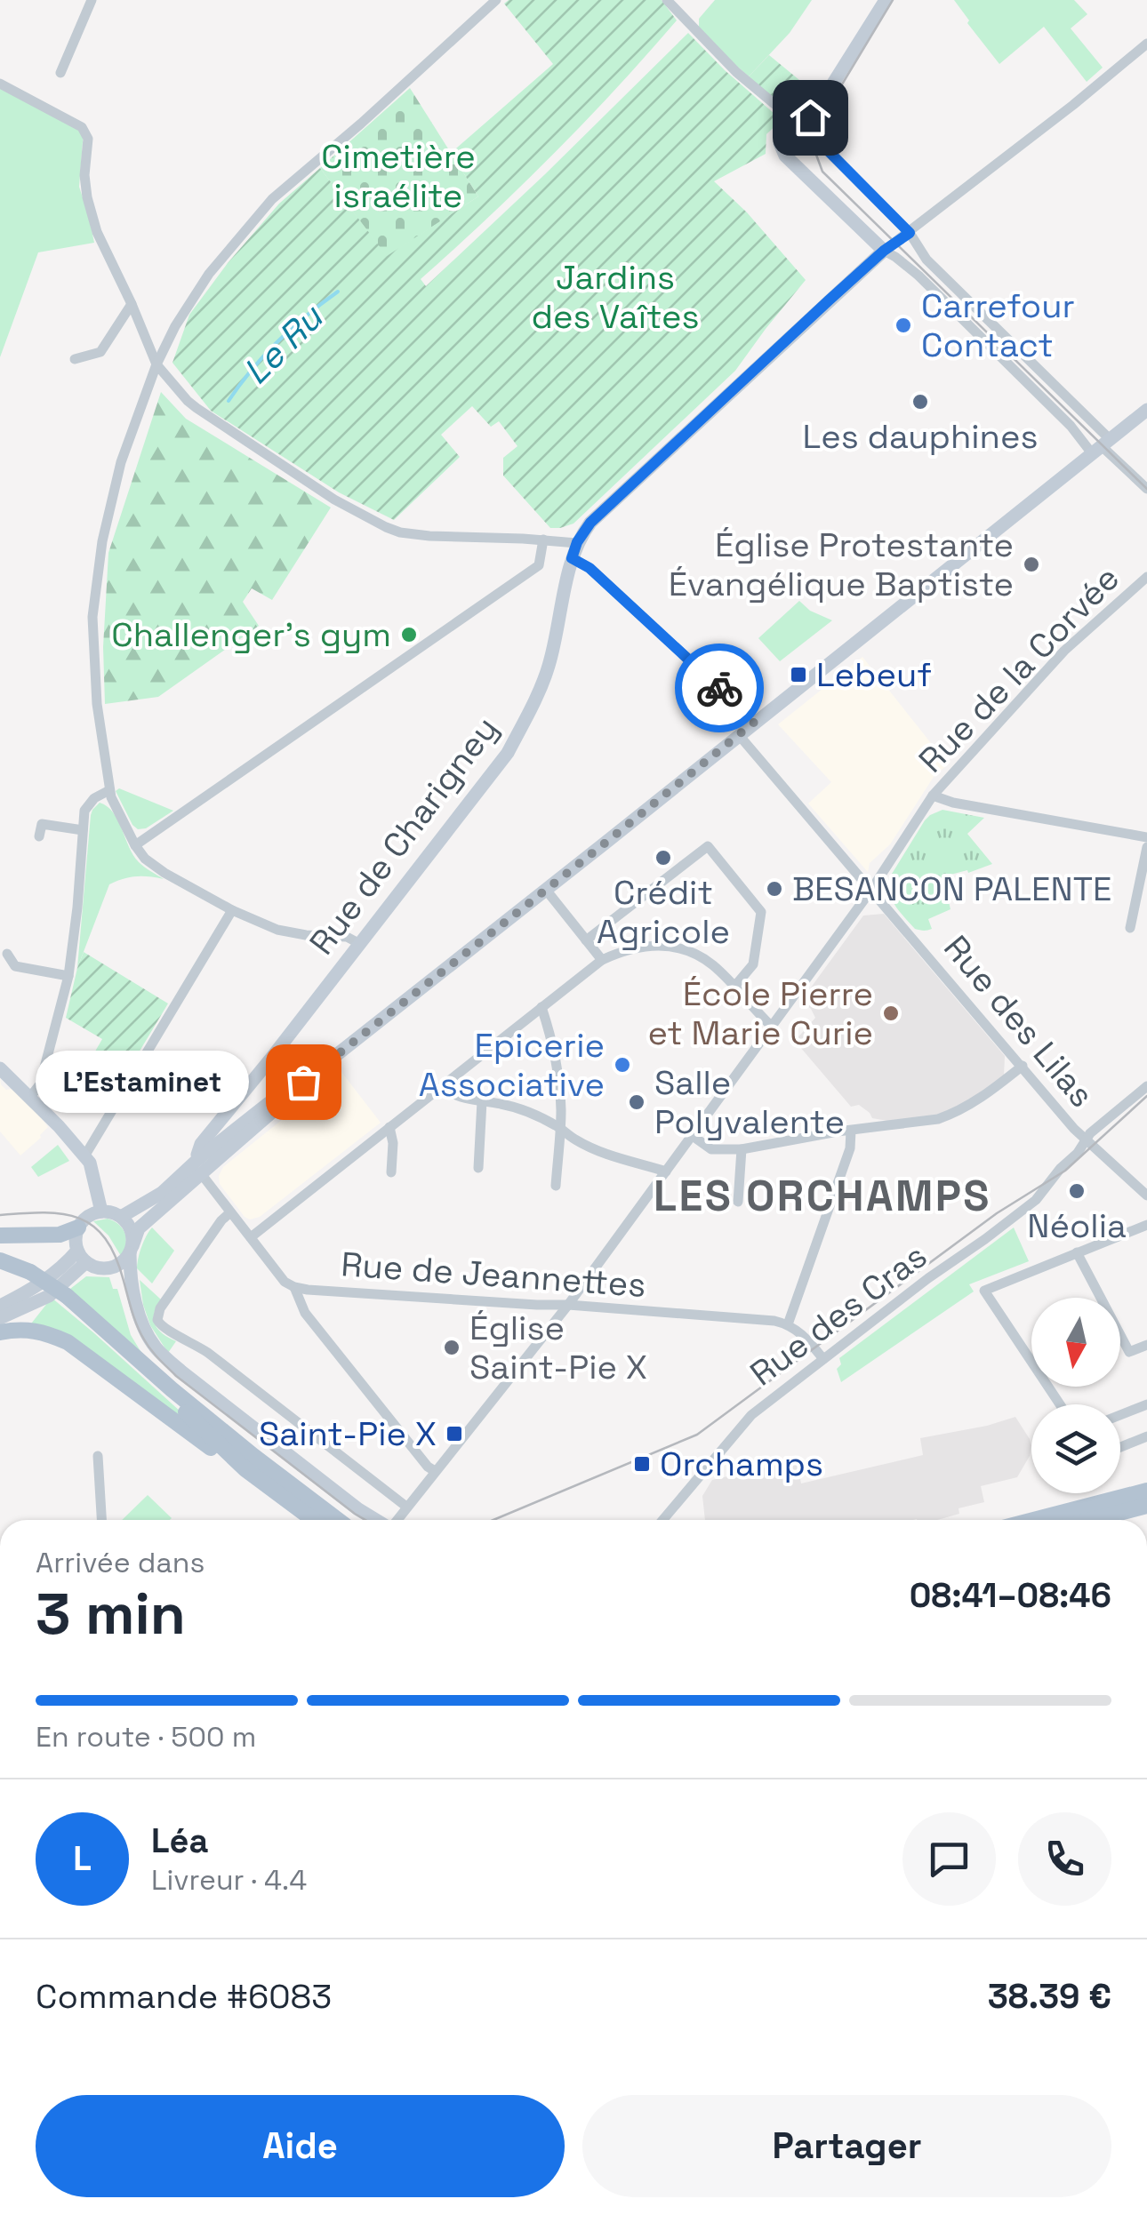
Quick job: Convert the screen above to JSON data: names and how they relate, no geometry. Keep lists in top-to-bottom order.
{
  "streets": {
    "main road": ["Rue de Charigney"],
    "street": [
      "Rue de la Corvée",
      "Rue des Lilas",
      "Rue de Jeannettes",
      "Rue des Cras"
    ]
  },
  "crossings": [
    ["Rue de la Corvée", "Rue des Lilas"],
    ["Rue des Lilas", "Rue des Cras"]
  ],
  "districts": ["LES ORCHAMPS"],
  "water": ["Le Ru"],
  "parks": ["Cimetière israélite", "Jardins des Vaîtes"],
  "places": {
    "other": [
      "Carrefour Contact",
      "Les dauphines",
      "Église Protestante Évangélique Baptiste",
      "Challenger's gym",
      "Crédit Agricole",
      "BESANCON PALENTE",
      "École Pierre et Marie Curie",
      "Epicerie Associative",
      "L'Estaminet",
      "Salle Polyvalente",
      "Néolia",
      "Église Saint-Pie X"
    ],
    "transit": ["Lebeuf", "Saint-Pie X", "Orchamps"]
  },
  "north": "bottom",
  "page": {
    "bubble": "L'Estaminet",
    "heading": ["3 min", "Arrivée dans", "08:41–08:46"],
    "panel": [
      "Léa",
      "Livreur · 4.4",
      "Commande #6083",
      "38.39 €"
    ],
    "bar": "En route · 500 m",
    "round": "L",
    "buttons": ["Aide", "Partager"]
  }
}
